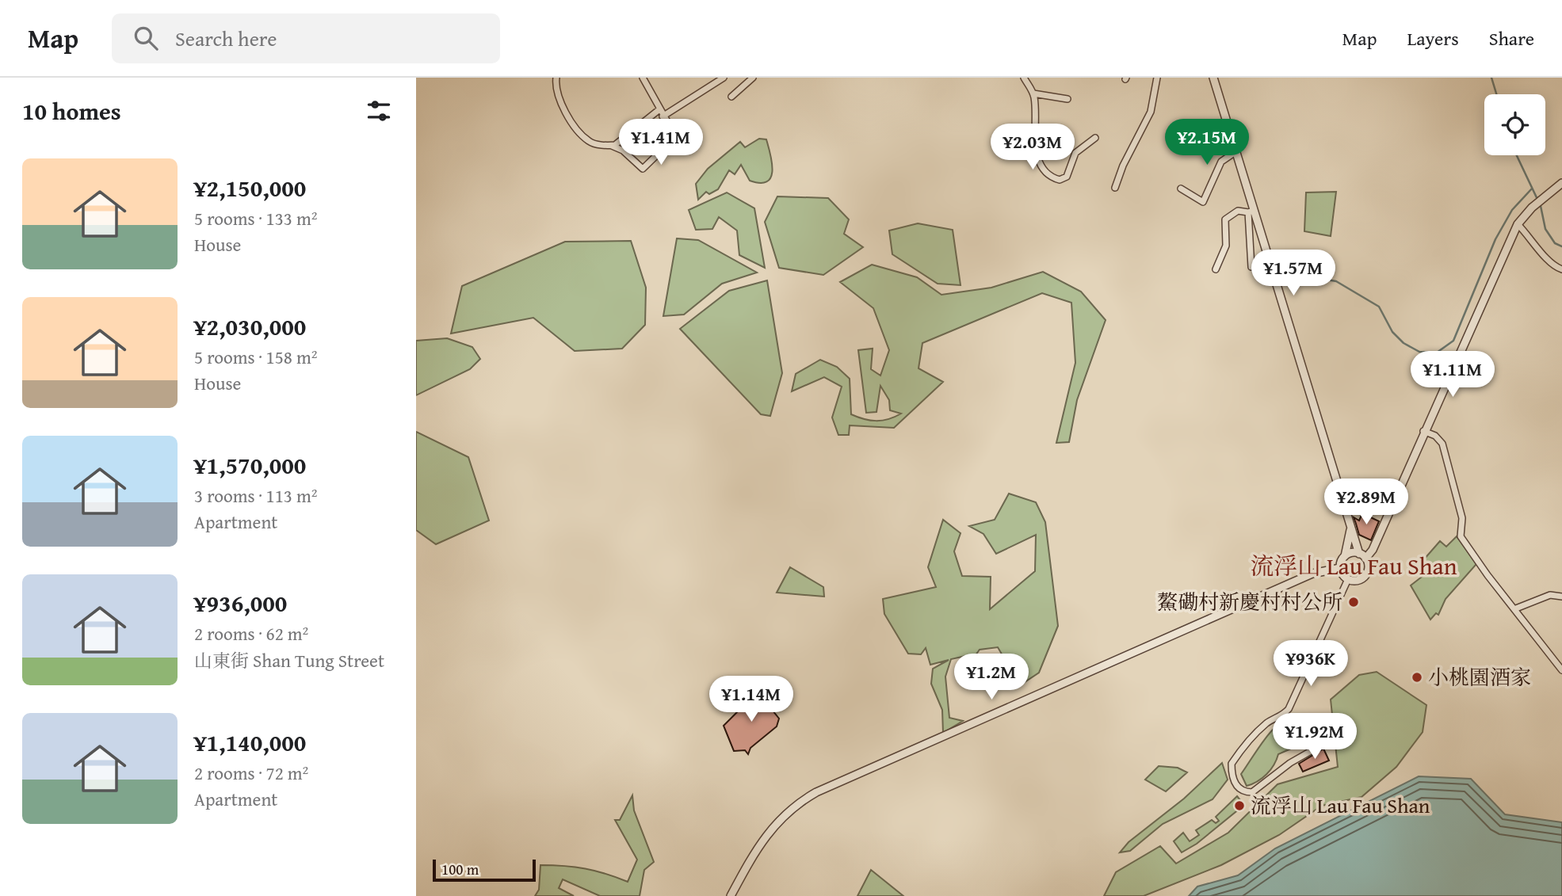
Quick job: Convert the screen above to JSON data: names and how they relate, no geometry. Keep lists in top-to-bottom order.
{
  "districts": ["流浮山 Lau Fau Shan"],
  "places": ["鰲磡村新慶村村公所", "小桃園酒家", "流浮山 Lau Fau Shan"],
  "scale_bar": "100 m",
  "page": {
    "header": "Map",
    "search": "Search here",
    "nav": ["Map", "Layers", "Share"],
    "heading": "10 homes",
    "price": [
      "¥1.41M",
      "¥2.15M",
      "¥2.03M",
      "¥1.57M",
      "¥1.11M",
      "¥2.89M",
      "¥936K",
      "¥1.2M",
      "¥1.14M",
      "¥1.92M"
    ],
    "list": [
      {
        "name": "¥2,150,000",
        "note": "5 rooms · 133 m² · House"
      },
      {
        "name": "¥2,030,000",
        "note": "5 rooms · 158 m² · House"
      },
      {
        "name": "¥1,570,000",
        "note": "3 rooms · 113 m² · Apartment"
      },
      {
        "name": "¥936,000",
        "note": "2 rooms · 62 m² · 山東街 Shan Tung Street"
      },
      {
        "name": "¥1,140,000",
        "note": "2 rooms · 72 m² · Apartment"
      }
    ],
    "scale": "100 m"
  }
}
